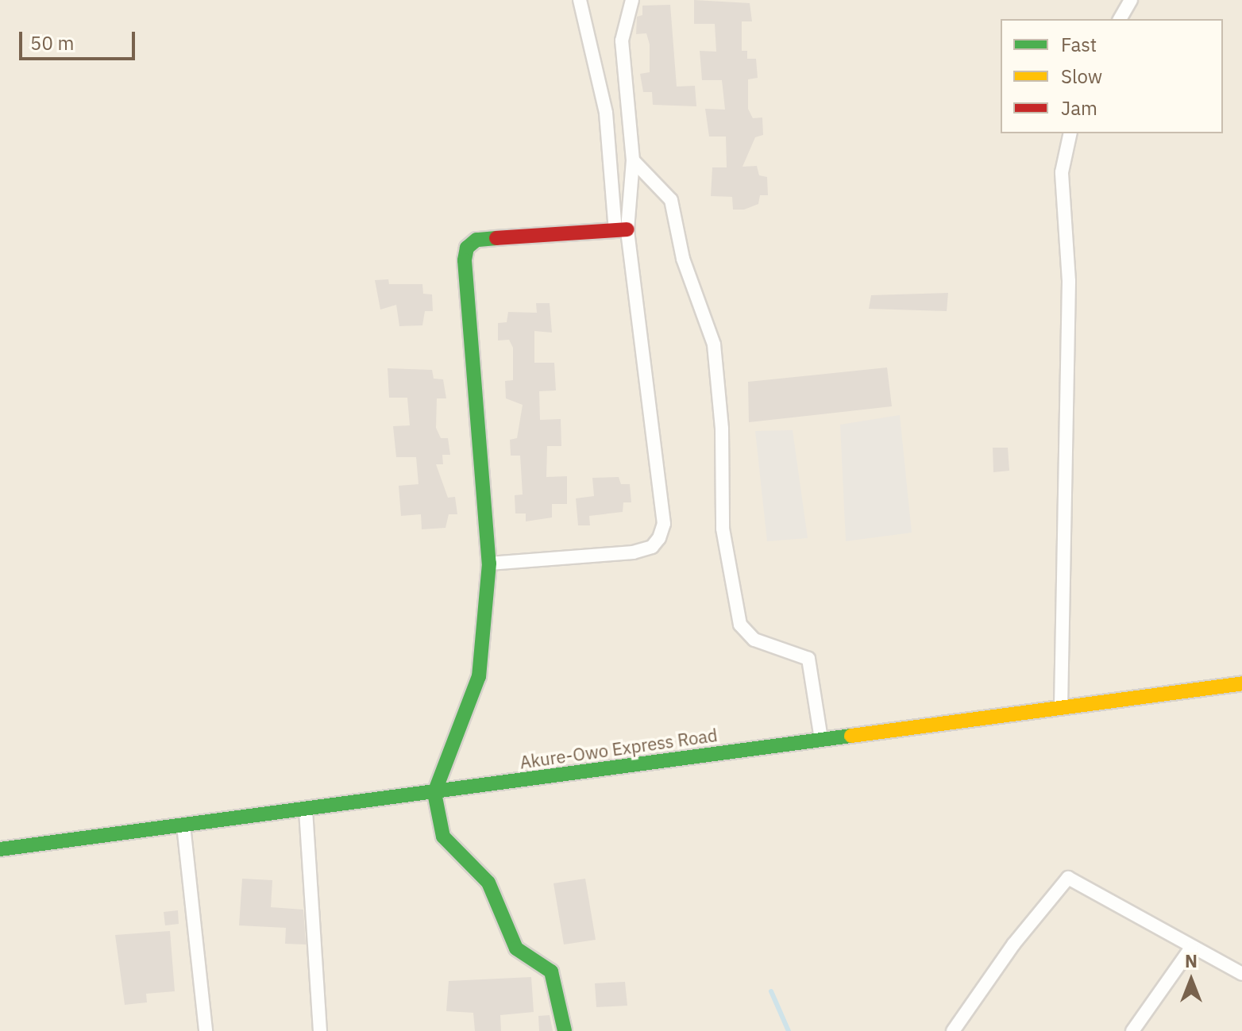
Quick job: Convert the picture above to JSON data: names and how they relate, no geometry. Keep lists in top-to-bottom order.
{
  "streets": {
    "main road": ["Akure-Owo Express Road"]
  },
  "legend": ["Fast", "Slow", "Jam"],
  "scale_bar": "50 m",
  "north": "top"
}
